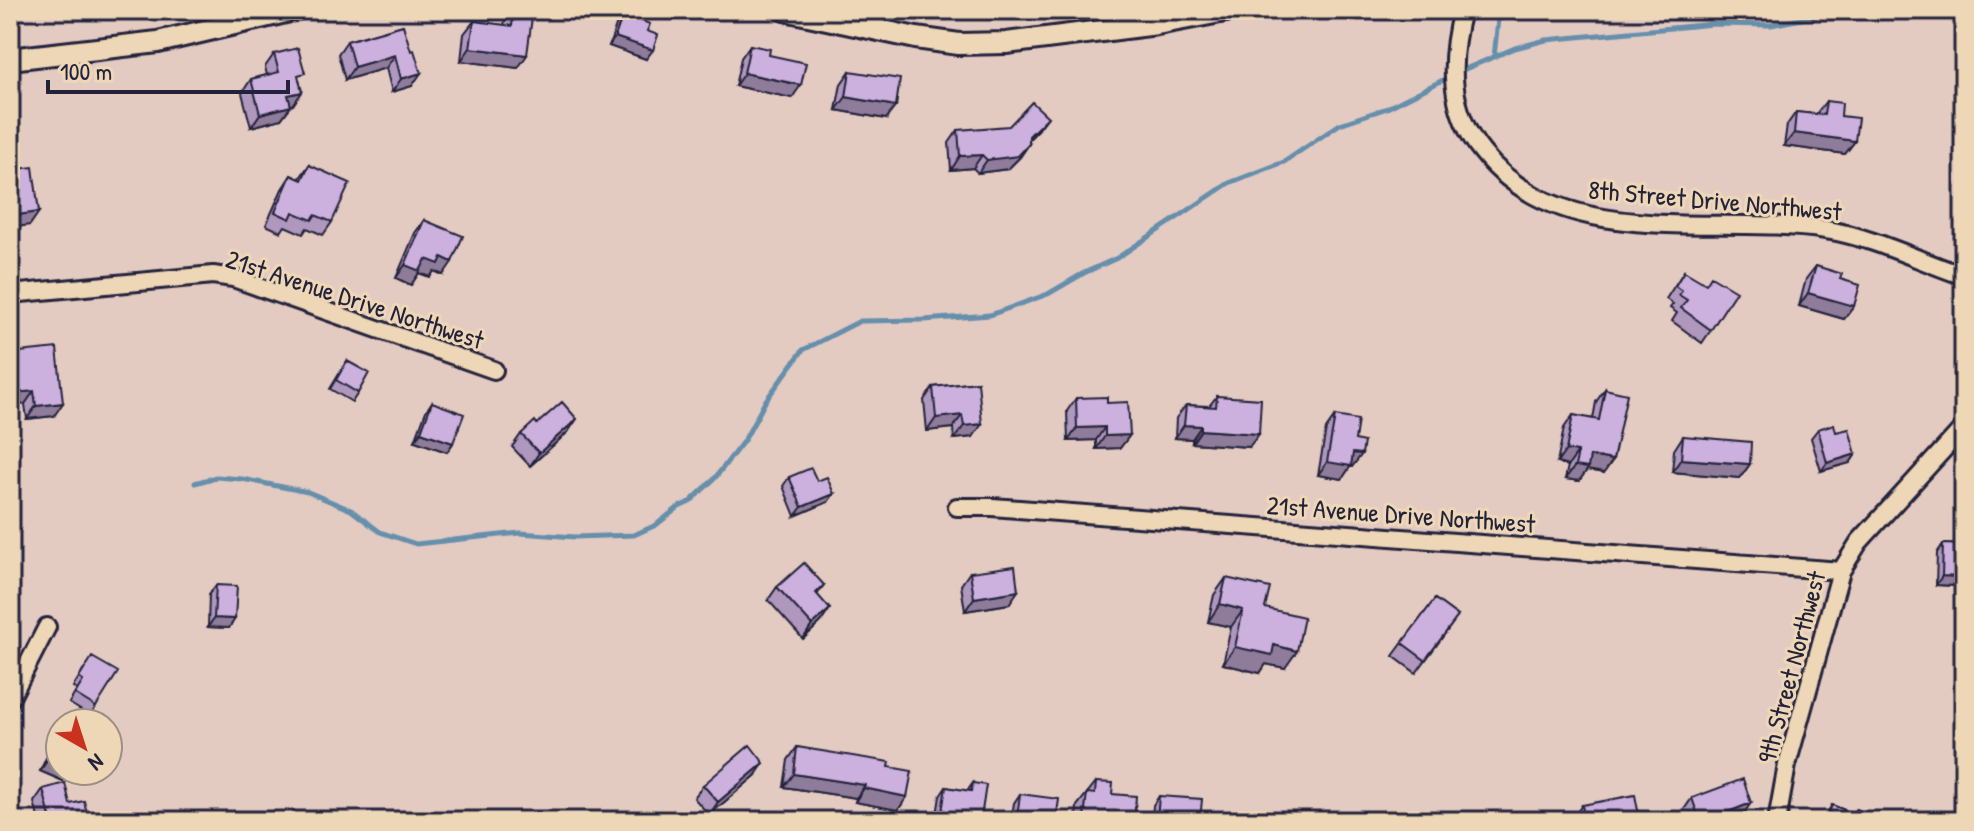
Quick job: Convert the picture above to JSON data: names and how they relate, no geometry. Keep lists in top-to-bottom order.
{
  "streets": {
    "street": ["8th Street Drive Northwest", "21st Avenue Drive Northwest", "9th Street Northwest"]
  },
  "crossings": [
    ["21st Avenue Drive Northwest", "9th Street Northwest"]
  ],
  "scale_bar": "100 m",
  "north": "bottom right"
}
